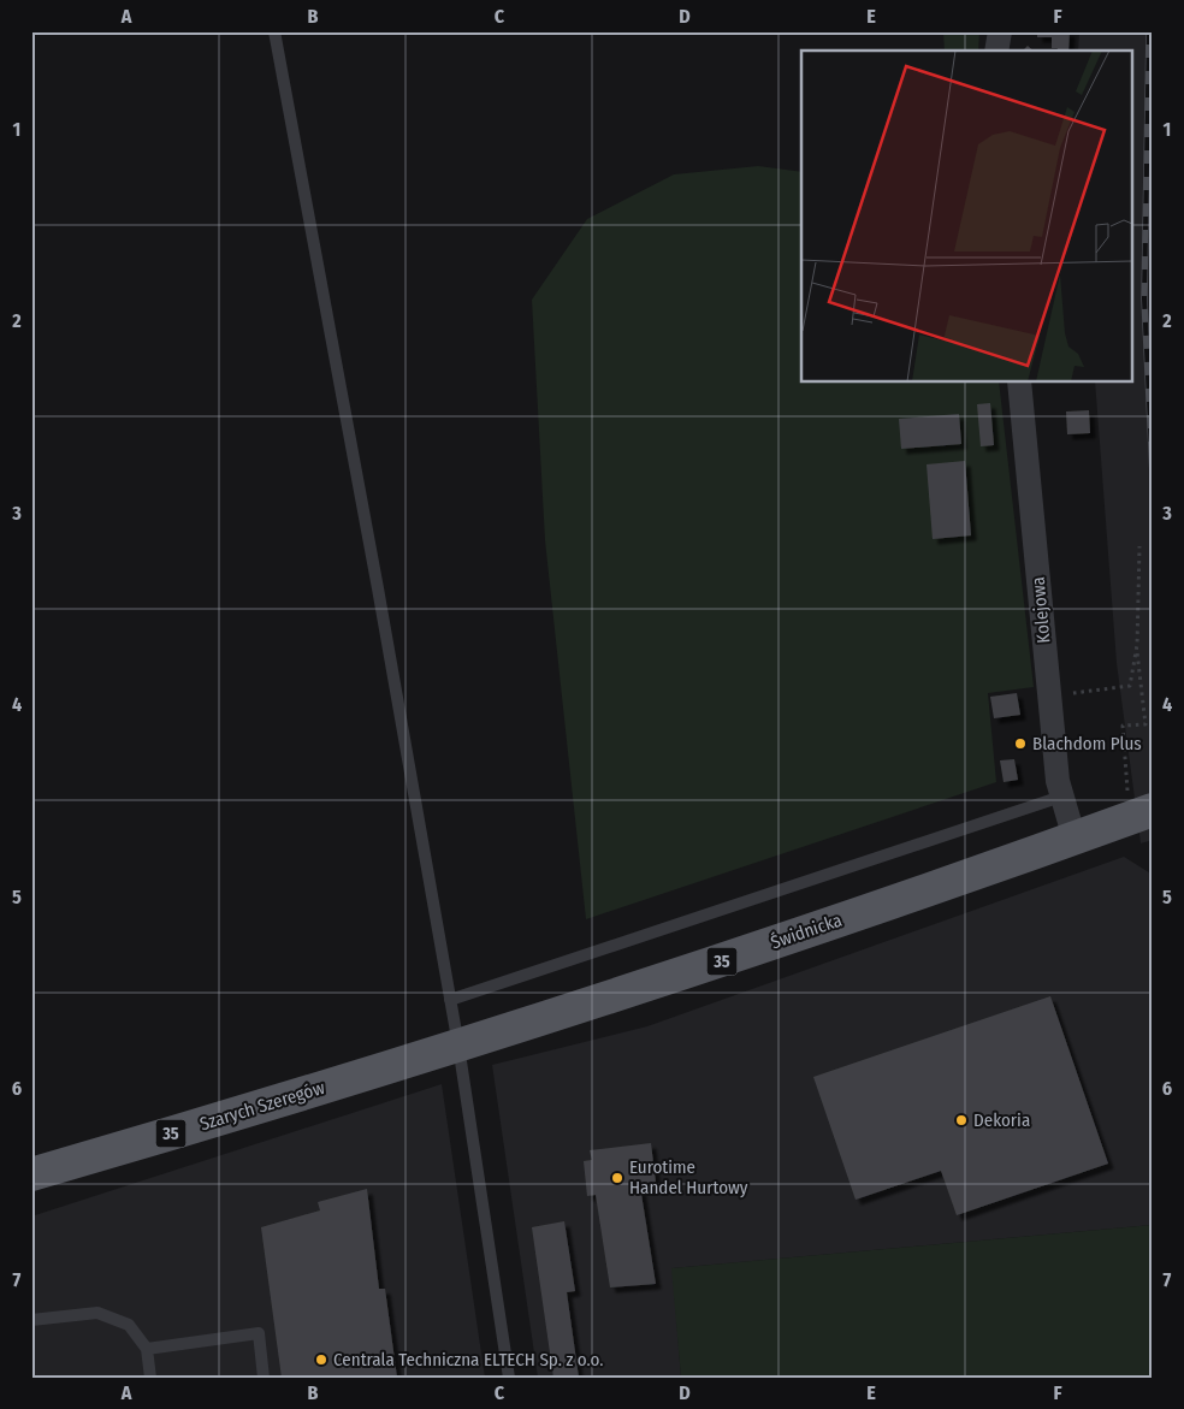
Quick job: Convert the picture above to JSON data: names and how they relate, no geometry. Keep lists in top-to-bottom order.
{
  "streets": {
    "main road": ["Świdnicka", "35", "Szarych Szeregów"],
    "street": ["Kolejowa"]
  },
  "crossings": [
    ["Kolejowa", "Świdnicka"],
    ["Świdnicka", "Szarych Szeregów"]
  ],
  "places": [
    "Blachdom Plus",
    "Dekoria",
    "Eurotime Handel Hurtowy",
    "Centrala Techniczna ELTECH Sp. z o.o."
  ],
  "grid": {
    "columns": [
      "A",
      "B",
      "C",
      "D",
      "E",
      "F"
    ],
    "rows": [
      "1",
      "2",
      "3",
      "4",
      "5",
      "6",
      "7"
    ]
  }
}
